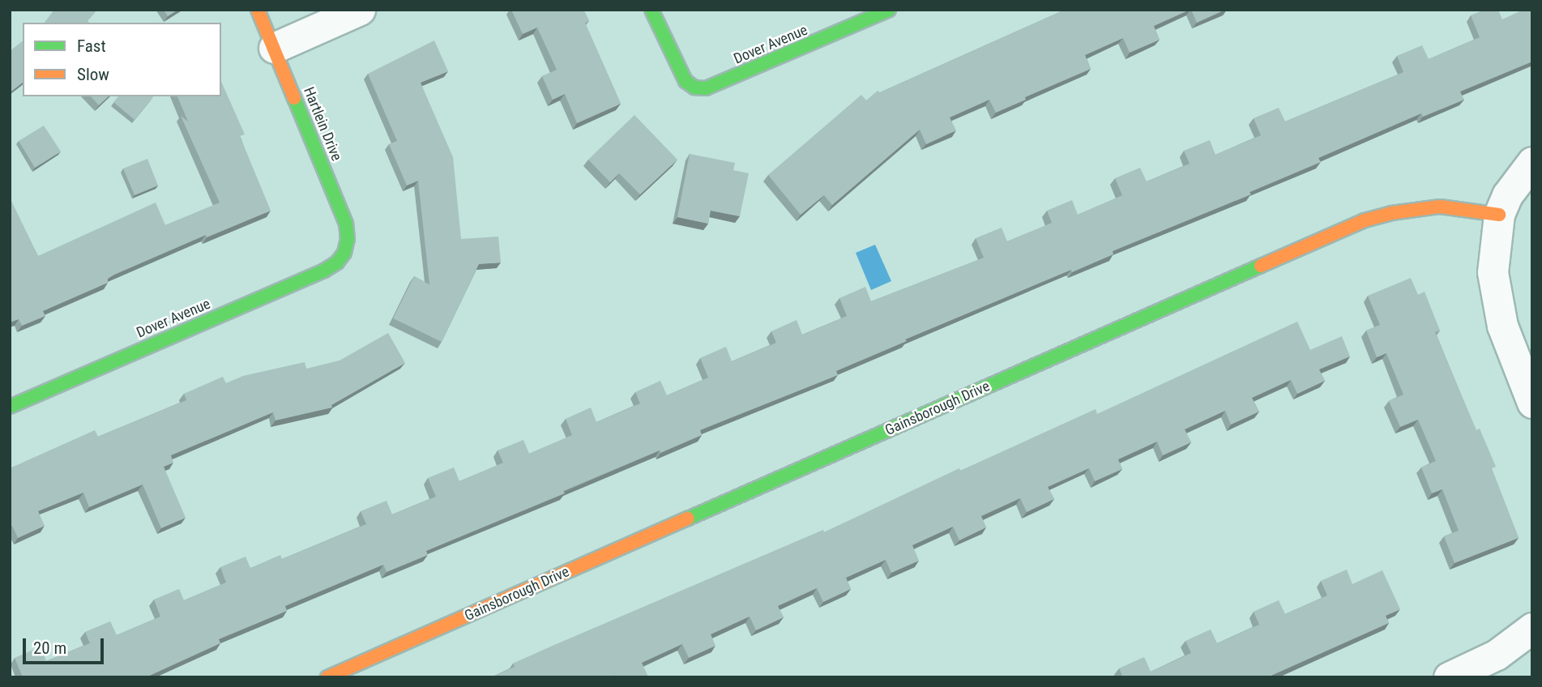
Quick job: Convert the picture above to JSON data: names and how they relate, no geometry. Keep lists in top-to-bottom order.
{
  "streets": {
    "street": ["Dover Avenue", "Hartlein Drive", "Gainsborough Drive"]
  },
  "crossings": [
    ["Dover Avenue", "Hartlein Drive"]
  ],
  "legend": ["Fast", "Slow"],
  "scale_bar": "20 m"
}
